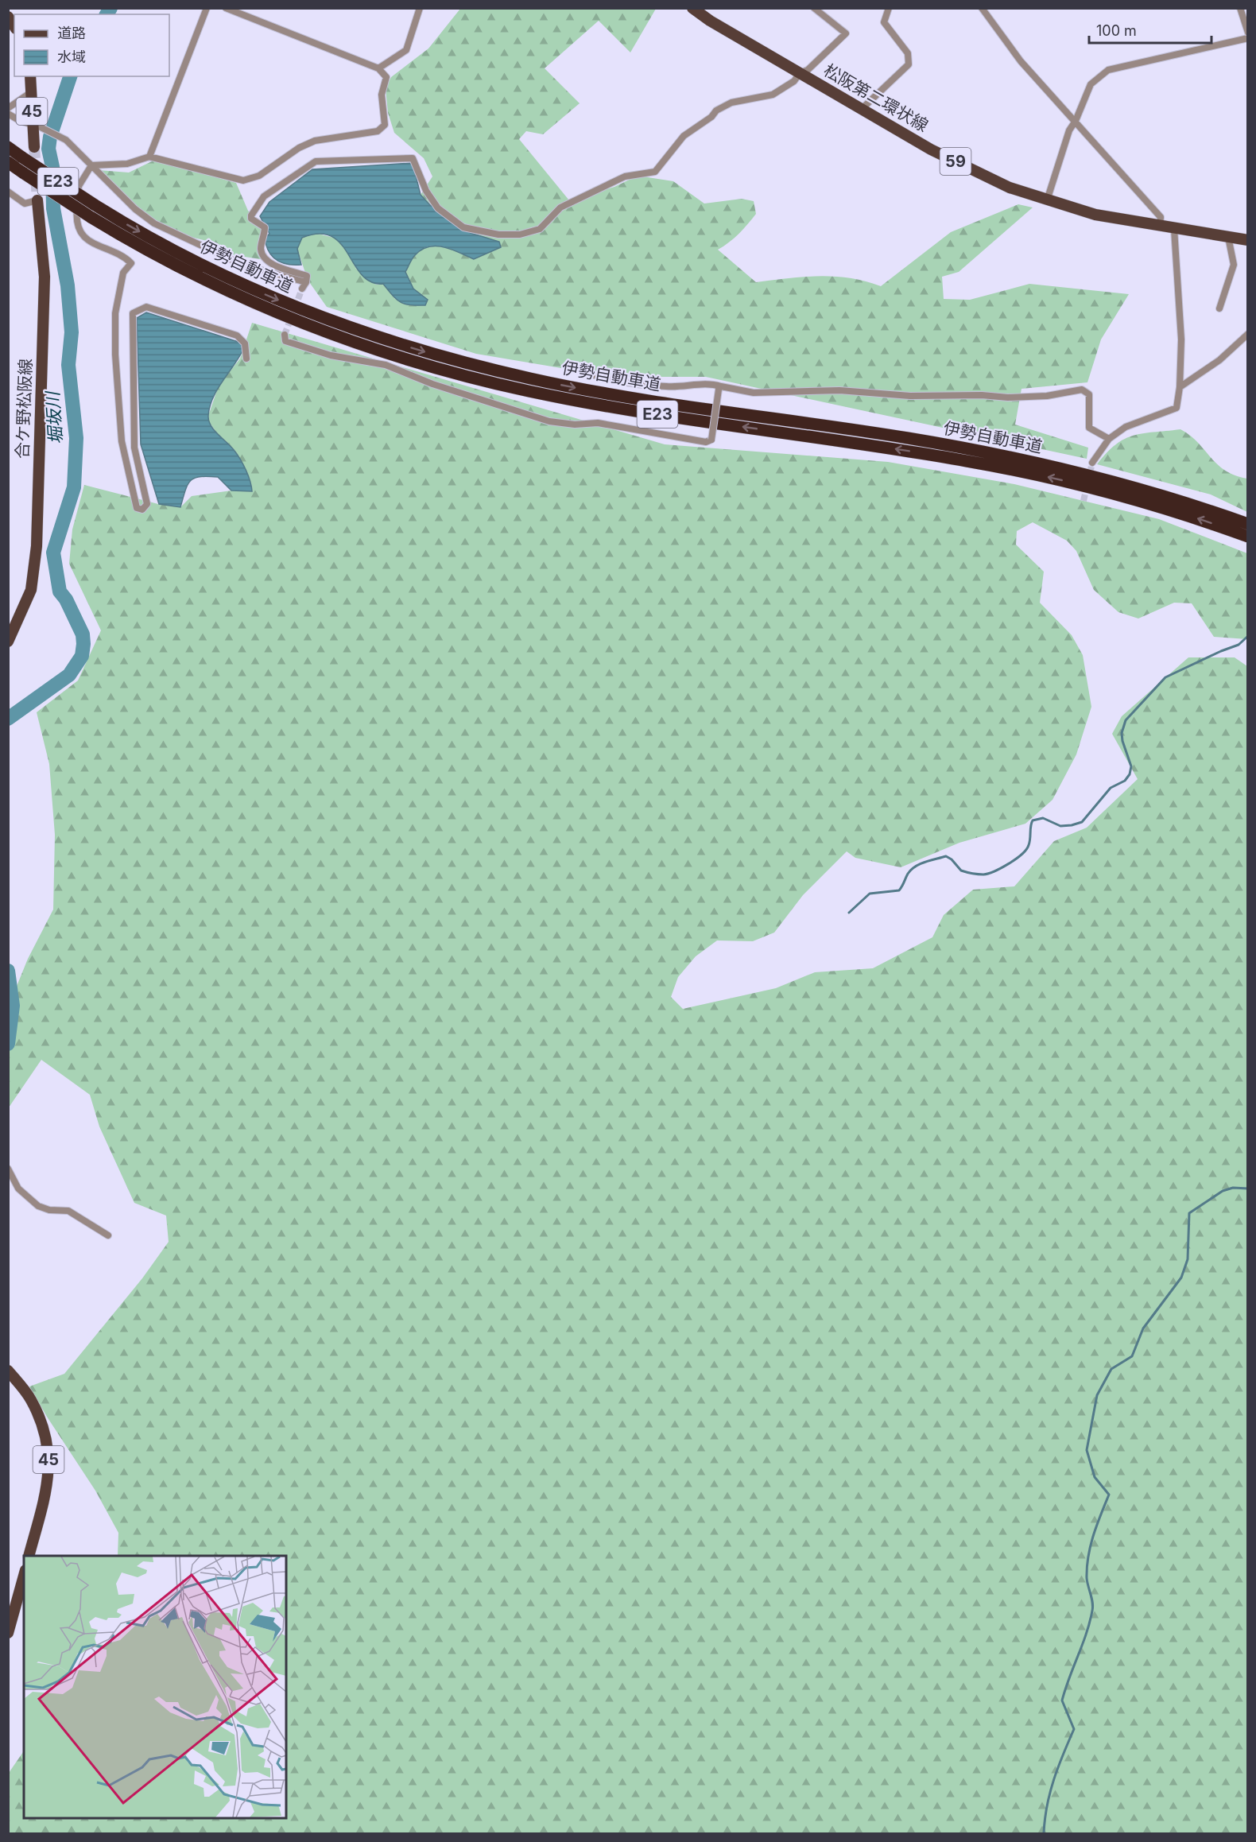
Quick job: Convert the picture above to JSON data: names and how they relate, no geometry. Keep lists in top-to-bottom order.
{
  "streets": {
    "highway": ["E23", "伊勢自動車道"],
    "main road": [
      "松阪第二環状線",
      "45",
      "59",
      "合ケ野松阪線"
    ]
  },
  "water": ["堀坂川"],
  "legend": ["道路", "水域"],
  "scale_bar": "100 m"
}
